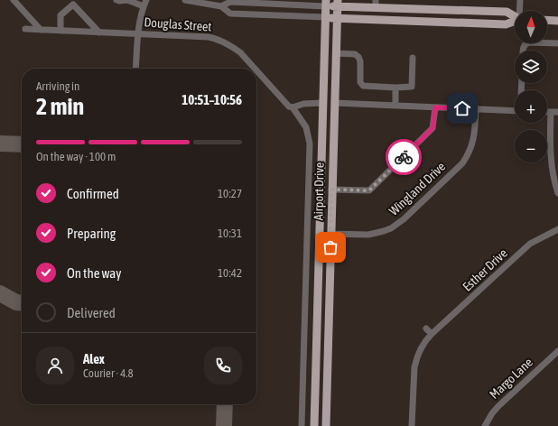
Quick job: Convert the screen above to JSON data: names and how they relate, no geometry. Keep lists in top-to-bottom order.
{
  "streets": {
    "main road": ["Airport Drive"],
    "street": [
      "Douglas Street",
      "Wingland Drive",
      "Esther Drive",
      "Margo Lane"
    ]
  },
  "crossings": [
    ["Wingland Drive", "Airport Drive"]
  ],
  "north": "top",
  "page": {
    "map_buttons": ["+", "−"],
    "heading": ["2 min", "Arriving in", "10:51–10:56"],
    "panel": ["Alex", "Courier · 4.8"],
    "bar": "On the way · 100 m",
    "list": [
      ["Confirmed", "10:27"],
      ["Preparing", "10:31"],
      ["On the way", "10:42"],
      "Delivered"
    ]
  }
}
